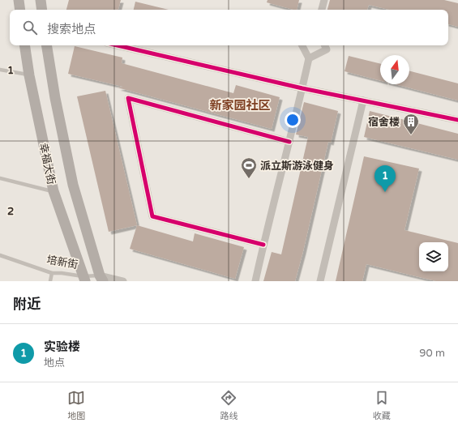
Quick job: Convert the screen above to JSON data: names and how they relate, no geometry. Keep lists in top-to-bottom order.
{
  "streets": {
    "main road": ["幸福大街"],
    "street": ["培新街"]
  },
  "crossings": [
    ["幸福大街", "培新街"]
  ],
  "districts": ["新家园社区"],
  "places": {
    "building": ["宿舍楼"],
    "sports": ["派立斯游泳健身"]
  },
  "north": "top",
  "page": {
    "search": "搜索地点",
    "pins": "1",
    "heading": "附近",
    "list": [
      {
        "mark": "1",
        "name": "实验楼",
        "note": "地点",
        "value": "90 m"
      }
    ],
    "nav": ["地图", "路线", "收藏"]
  },
  "grid": {
    "rows": ["1", "2"]
  }
}
